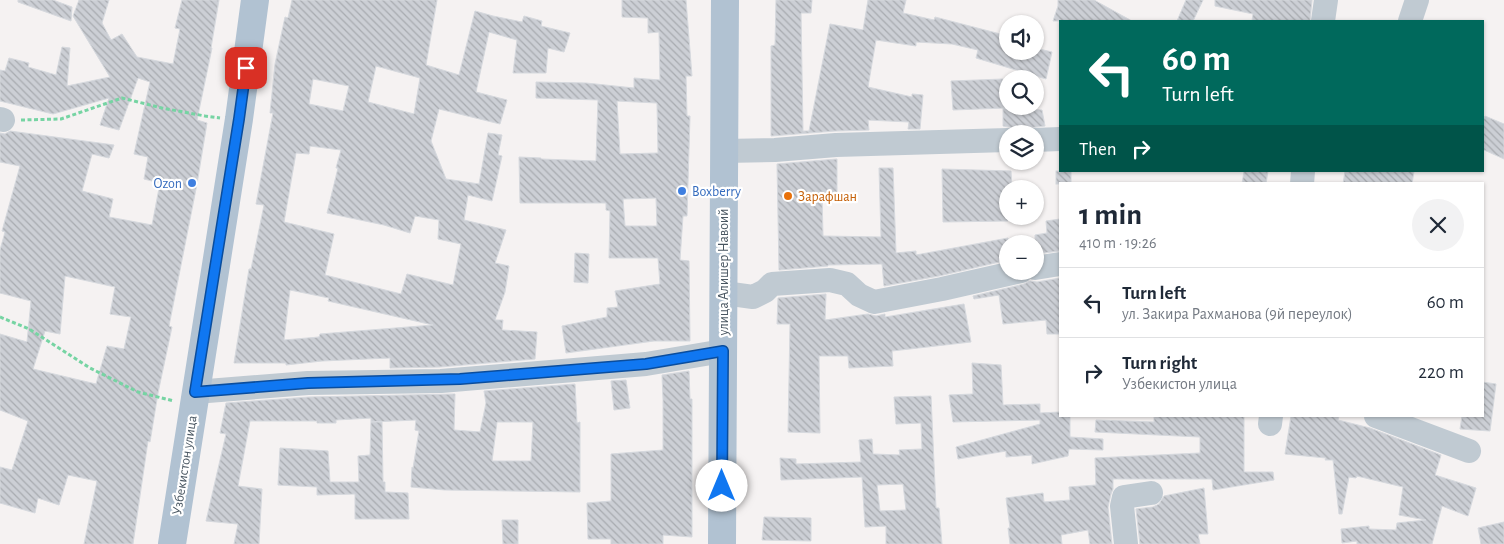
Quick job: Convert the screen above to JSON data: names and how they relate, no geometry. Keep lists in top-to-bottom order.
{
  "streets": {
    "main road": ["улица Алишер Навоий", "Узбекистон улица"]
  },
  "places": ["Ozon", "Boxberry", "Зарафшан"],
  "page": {
    "map_buttons": ["+", "−"],
    "turn": ["60 m", "Turn left"],
    "then": "Then",
    "heading": ["1 min", "410 m · 19:26"],
    "list": [
      {
        "name": "Turn left",
        "note": "ул. Закира Рахманова (9й переулок)",
        "value": "60 m"
      },
      {
        "name": "Turn right",
        "note": "Узбекистон улица",
        "value": "220 m"
      }
    ]
  }
}
